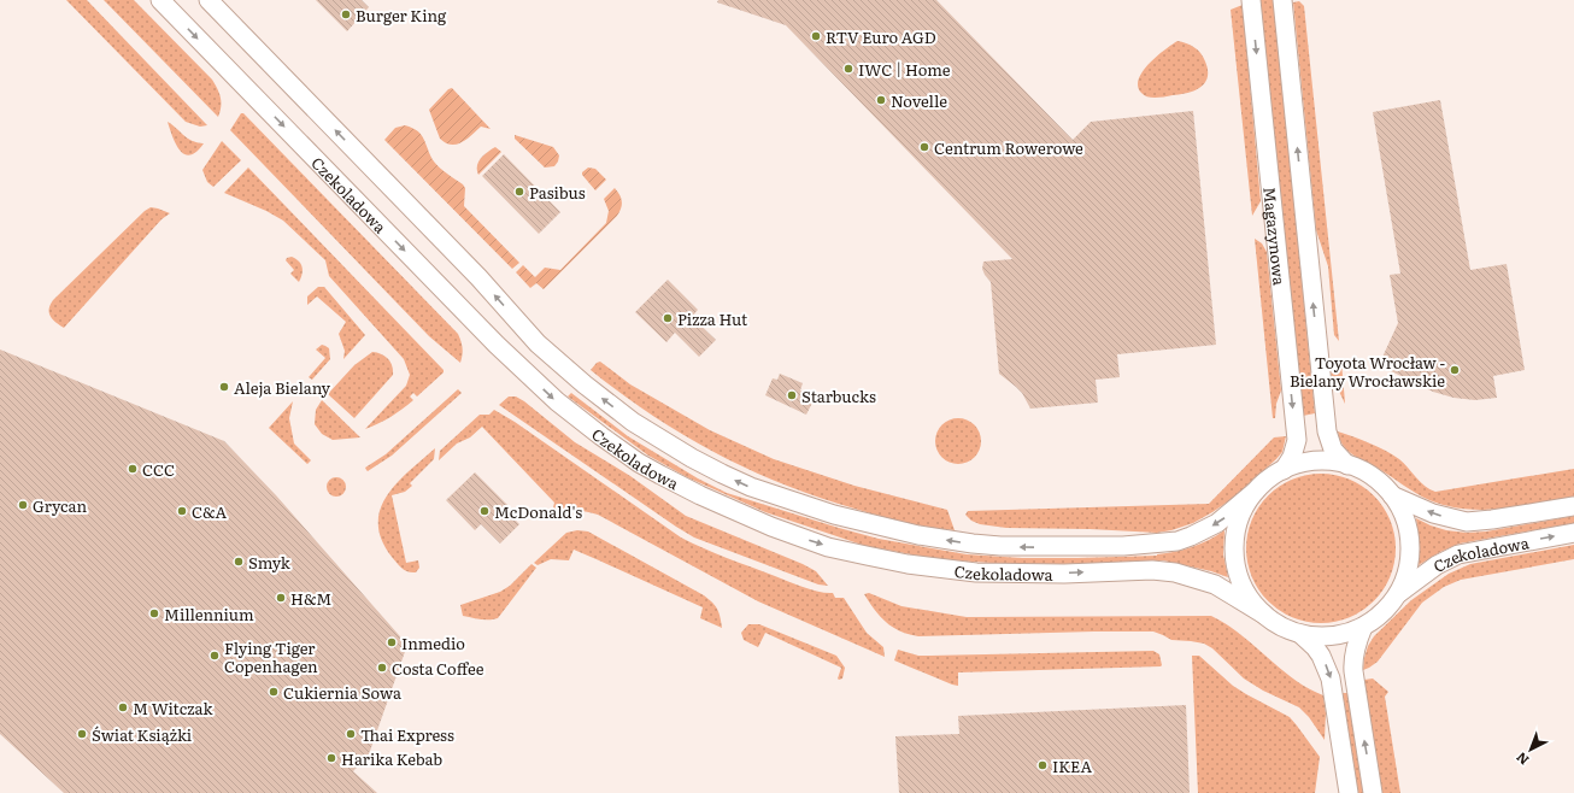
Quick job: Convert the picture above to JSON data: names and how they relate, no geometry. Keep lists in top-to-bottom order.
{
  "streets": {
    "street": ["Czekoladowa", "Magazynowa"]
  },
  "crossings": [
    ["Czekoladowa", "Magazynowa"]
  ],
  "places": [
    "Burger King",
    "RTV Euro AGD",
    "IWC | Home",
    "Novelle",
    "Centrum Rowerowe",
    "Pasibus",
    "Pizza Hut",
    "Toyota Wrocław - Bielany Wrocławskie",
    "Aleja Bielany",
    "Starbucks",
    "CCC",
    "Grycan",
    "C&A",
    "McDonald's",
    "Smyk",
    "H&M",
    "Millennium",
    "Inmedio",
    "Flying Tiger Copenhagen",
    "Costa Coffee",
    "Cukiernia Sowa",
    "M Witczak",
    "Świat Książki",
    "Thai Express",
    "Harika Kebab",
    "IKEA"
  ],
  "north": "bottom left"
}
